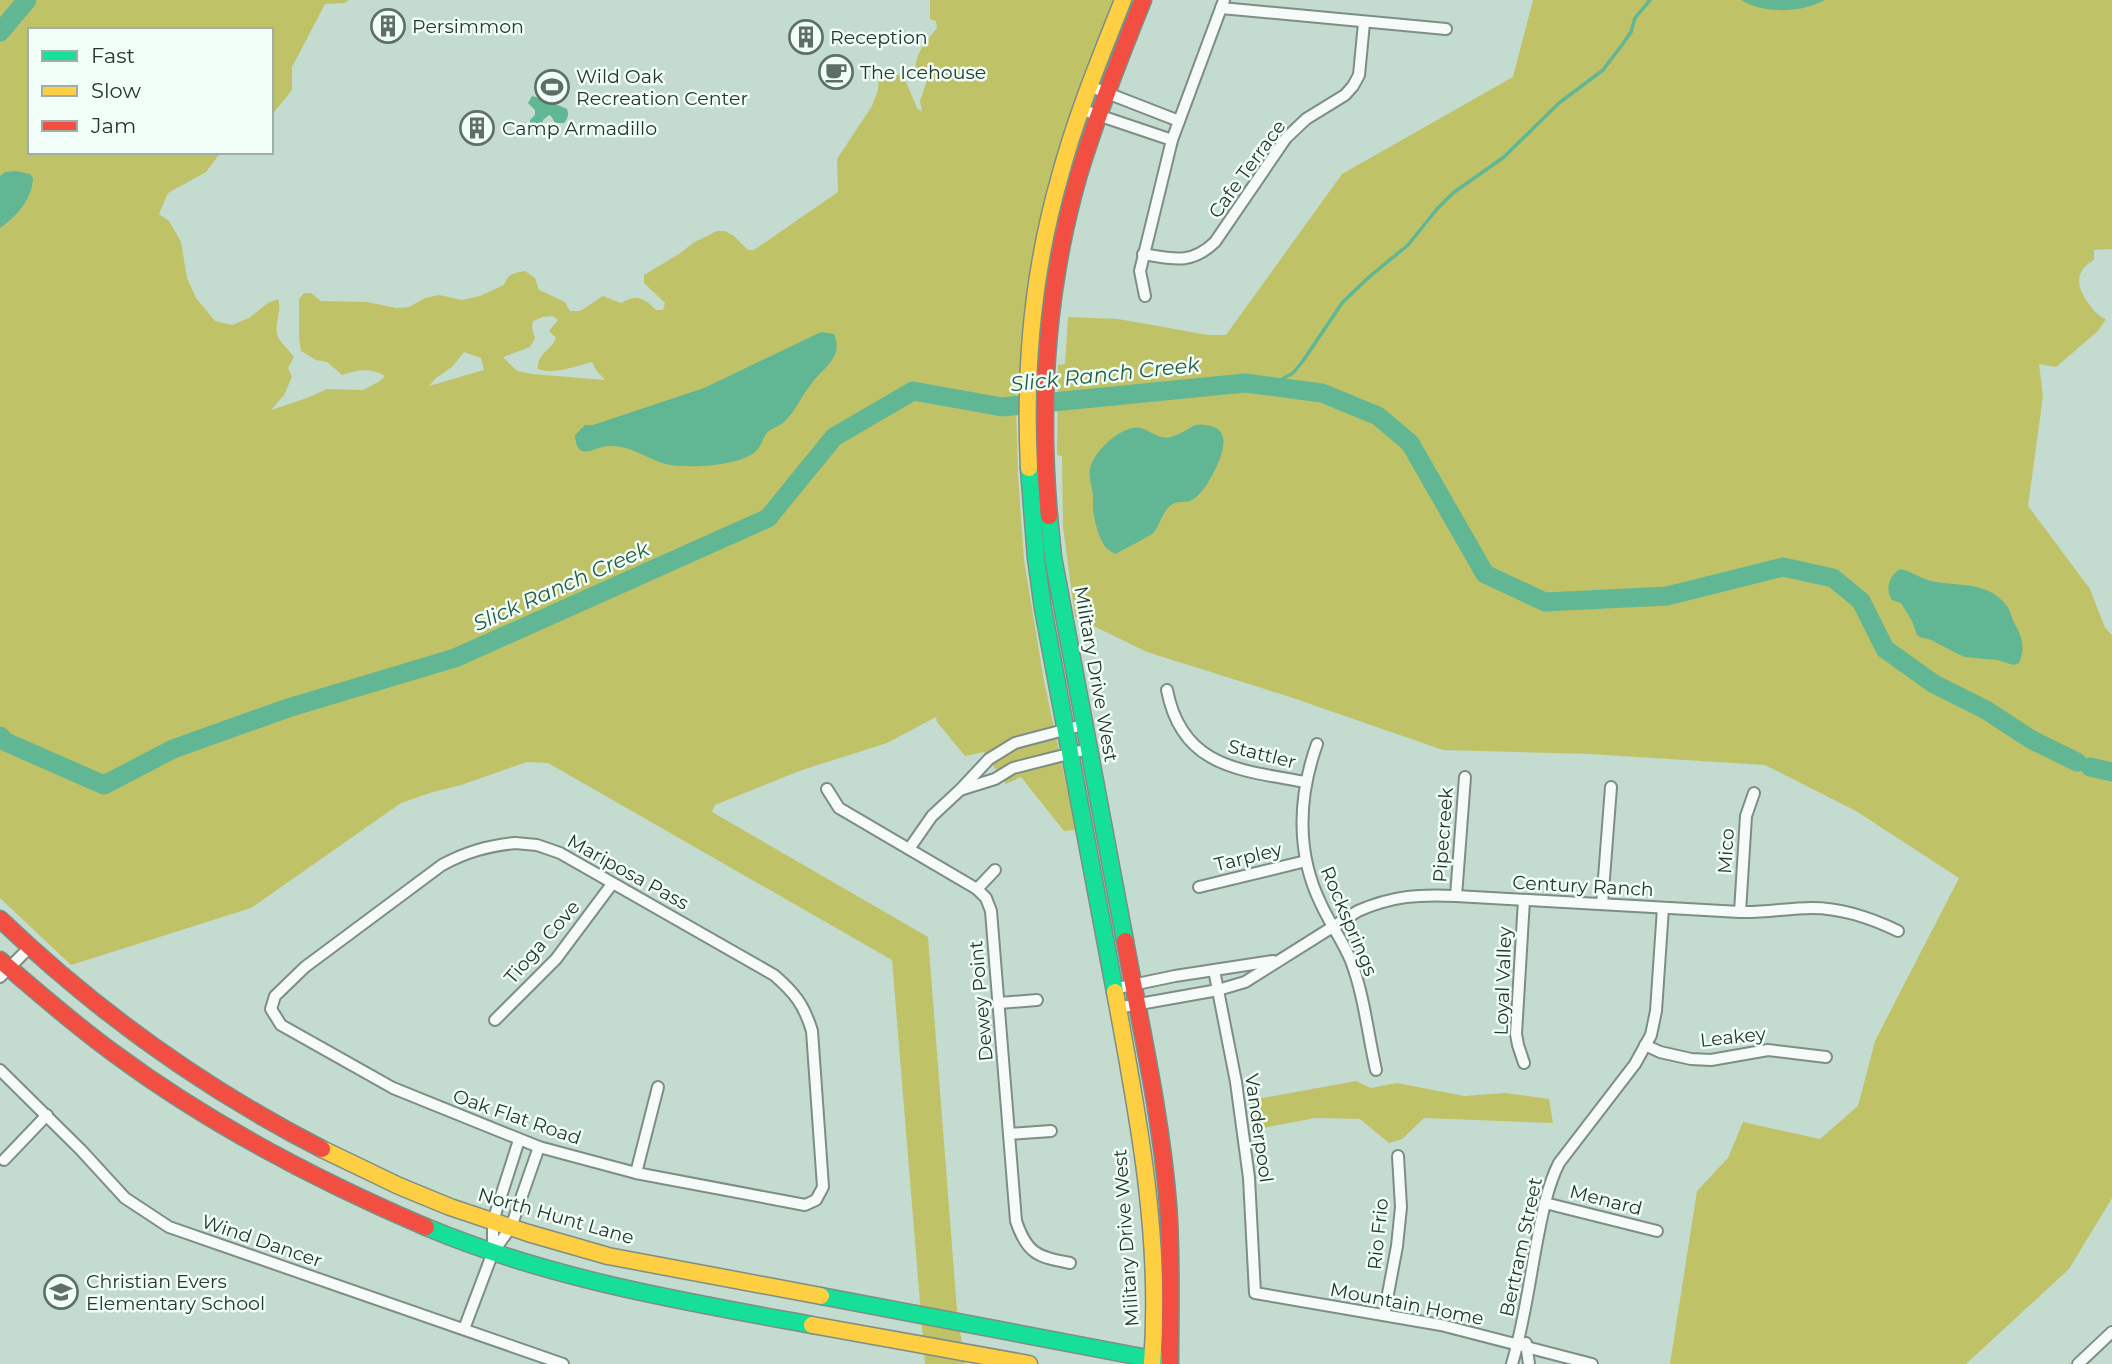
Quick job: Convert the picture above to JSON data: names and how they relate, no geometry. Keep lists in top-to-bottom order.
{
  "streets": {
    "main road": ["Military Drive West", "North Hunt Lane"],
    "street": [
      "Cafe Terrace",
      "Stattler",
      "Pipecreek",
      "Mico",
      "Tarpley",
      "Mariposa Pass",
      "Century Ranch",
      "Rocksprings",
      "Tioga Cove",
      "Loyal Valley",
      "Dewey Point",
      "Leakey",
      "Oak Flat Road",
      "Vanderpool",
      "Menard",
      "Rio Frio",
      "Wind Dancer",
      "Bertram Street",
      "Mountain Home"
    ]
  },
  "crossings": [
    ["Military Drive West", "Century Ranch"],
    ["Military Drive West", "North Hunt Lane"],
    ["Stattler", "Rocksprings"],
    ["Pipecreek", "Century Ranch"],
    ["Mico", "Century Ranch"],
    ["Tarpley", "Rocksprings"],
    ["Mariposa Pass", "Tioga Cove"],
    ["Mariposa Pass", "Oak Flat Road"],
    ["Century Ranch", "Rocksprings"],
    ["Century Ranch", "Loyal Valley"],
    ["Century Ranch", "Vanderpool"],
    ["Century Ranch", "Bertram Street"],
    ["Leakey", "Bertram Street"],
    ["Vanderpool", "Mountain Home"],
    ["Menard", "Bertram Street"],
    ["Rio Frio", "Mountain Home"],
    ["Bertram Street", "Mountain Home"]
  ],
  "water": ["Slick Ranch Creek"],
  "places": {
    "building": ["Persimmon", "Reception", "Camp Armadillo"],
    "cafe": ["The Icehouse"],
    "sports": ["Wild Oak Recreation Center"],
    "school or university": ["Christian Evers Elementary School"]
  },
  "legend": ["Fast", "Slow", "Jam"]
}
